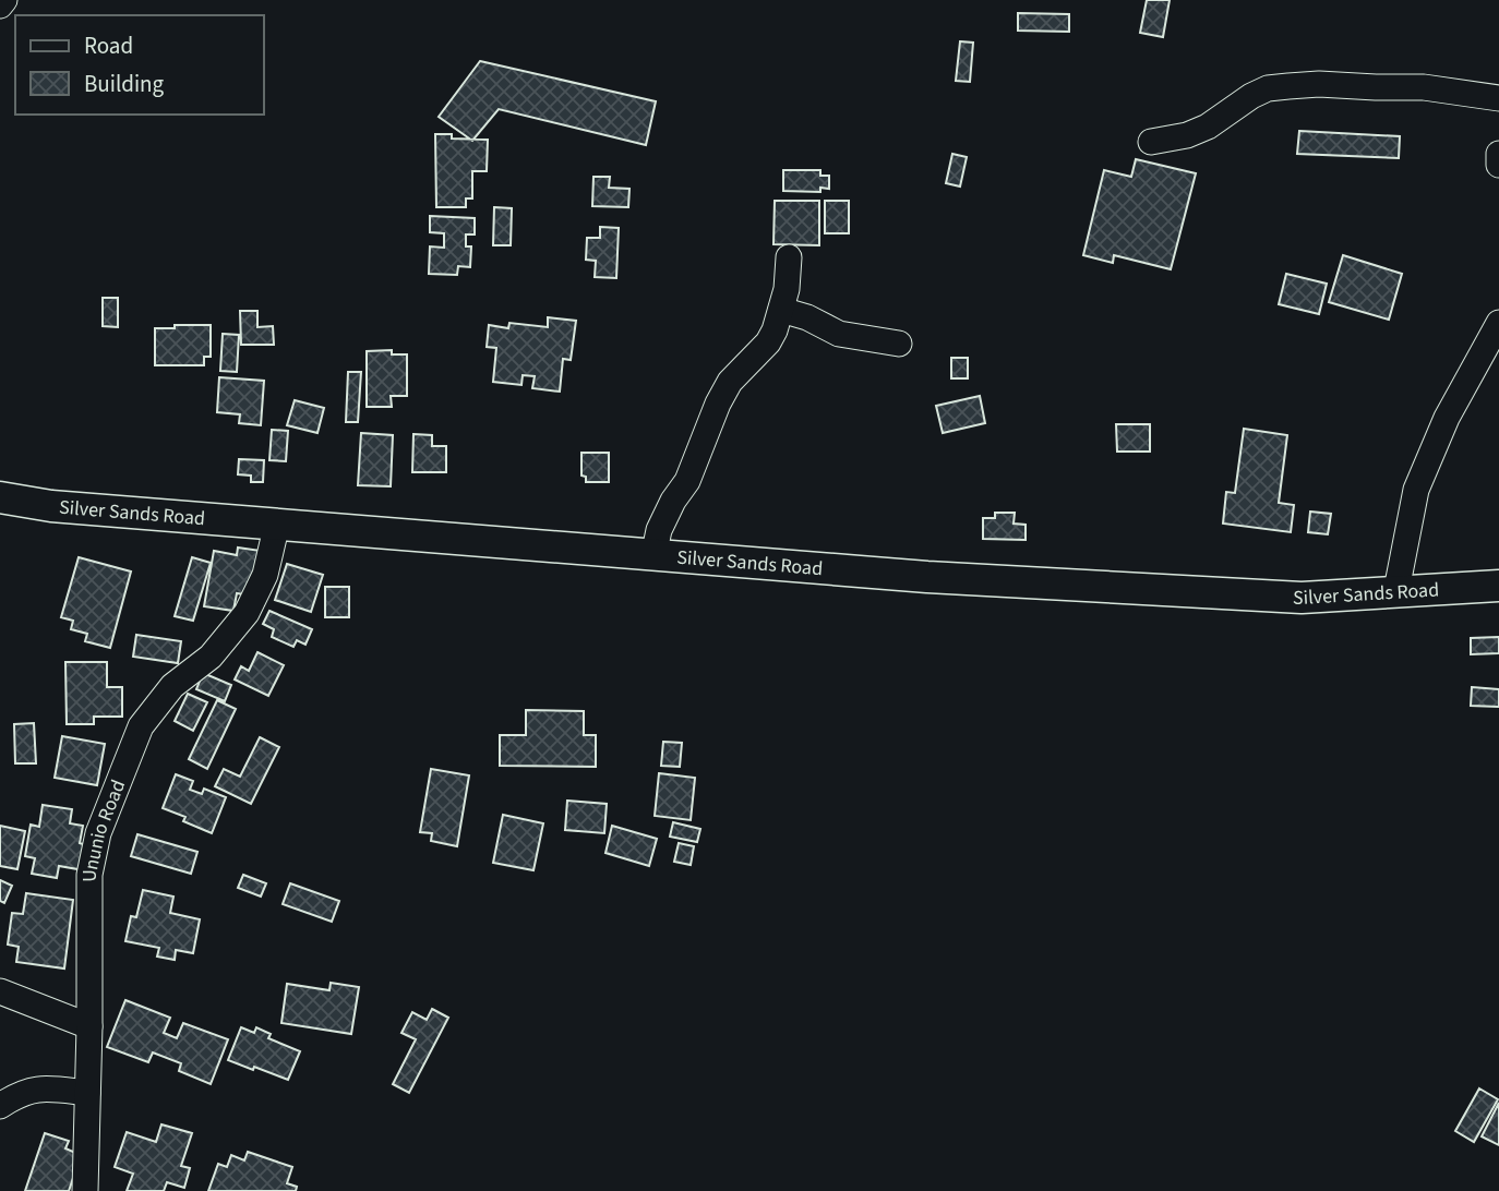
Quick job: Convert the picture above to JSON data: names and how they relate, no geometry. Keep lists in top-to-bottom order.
{
  "streets": {
    "street": ["Silver Sands Road", "Ununio Road"]
  },
  "crossings": [
    ["Silver Sands Road", "Ununio Road"]
  ],
  "legend": ["Road", "Building"]
}
